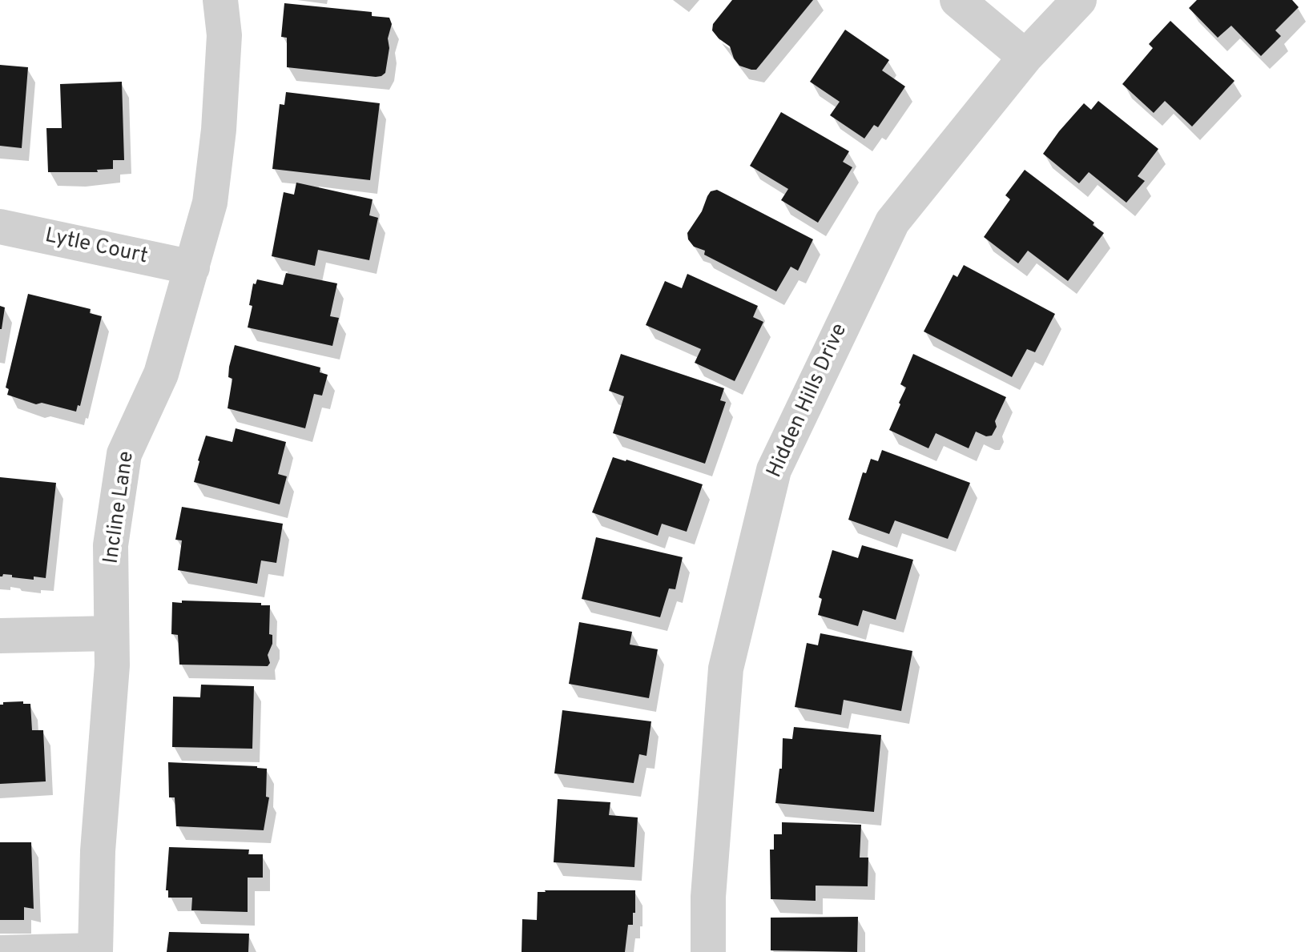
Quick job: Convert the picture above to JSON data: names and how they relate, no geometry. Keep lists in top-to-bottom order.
{
  "streets": {
    "street": ["Lytle Court", "Hidden Hills Drive", "Incline Lane"]
  },
  "crossings": [
    ["Lytle Court", "Incline Lane"]
  ]
}
